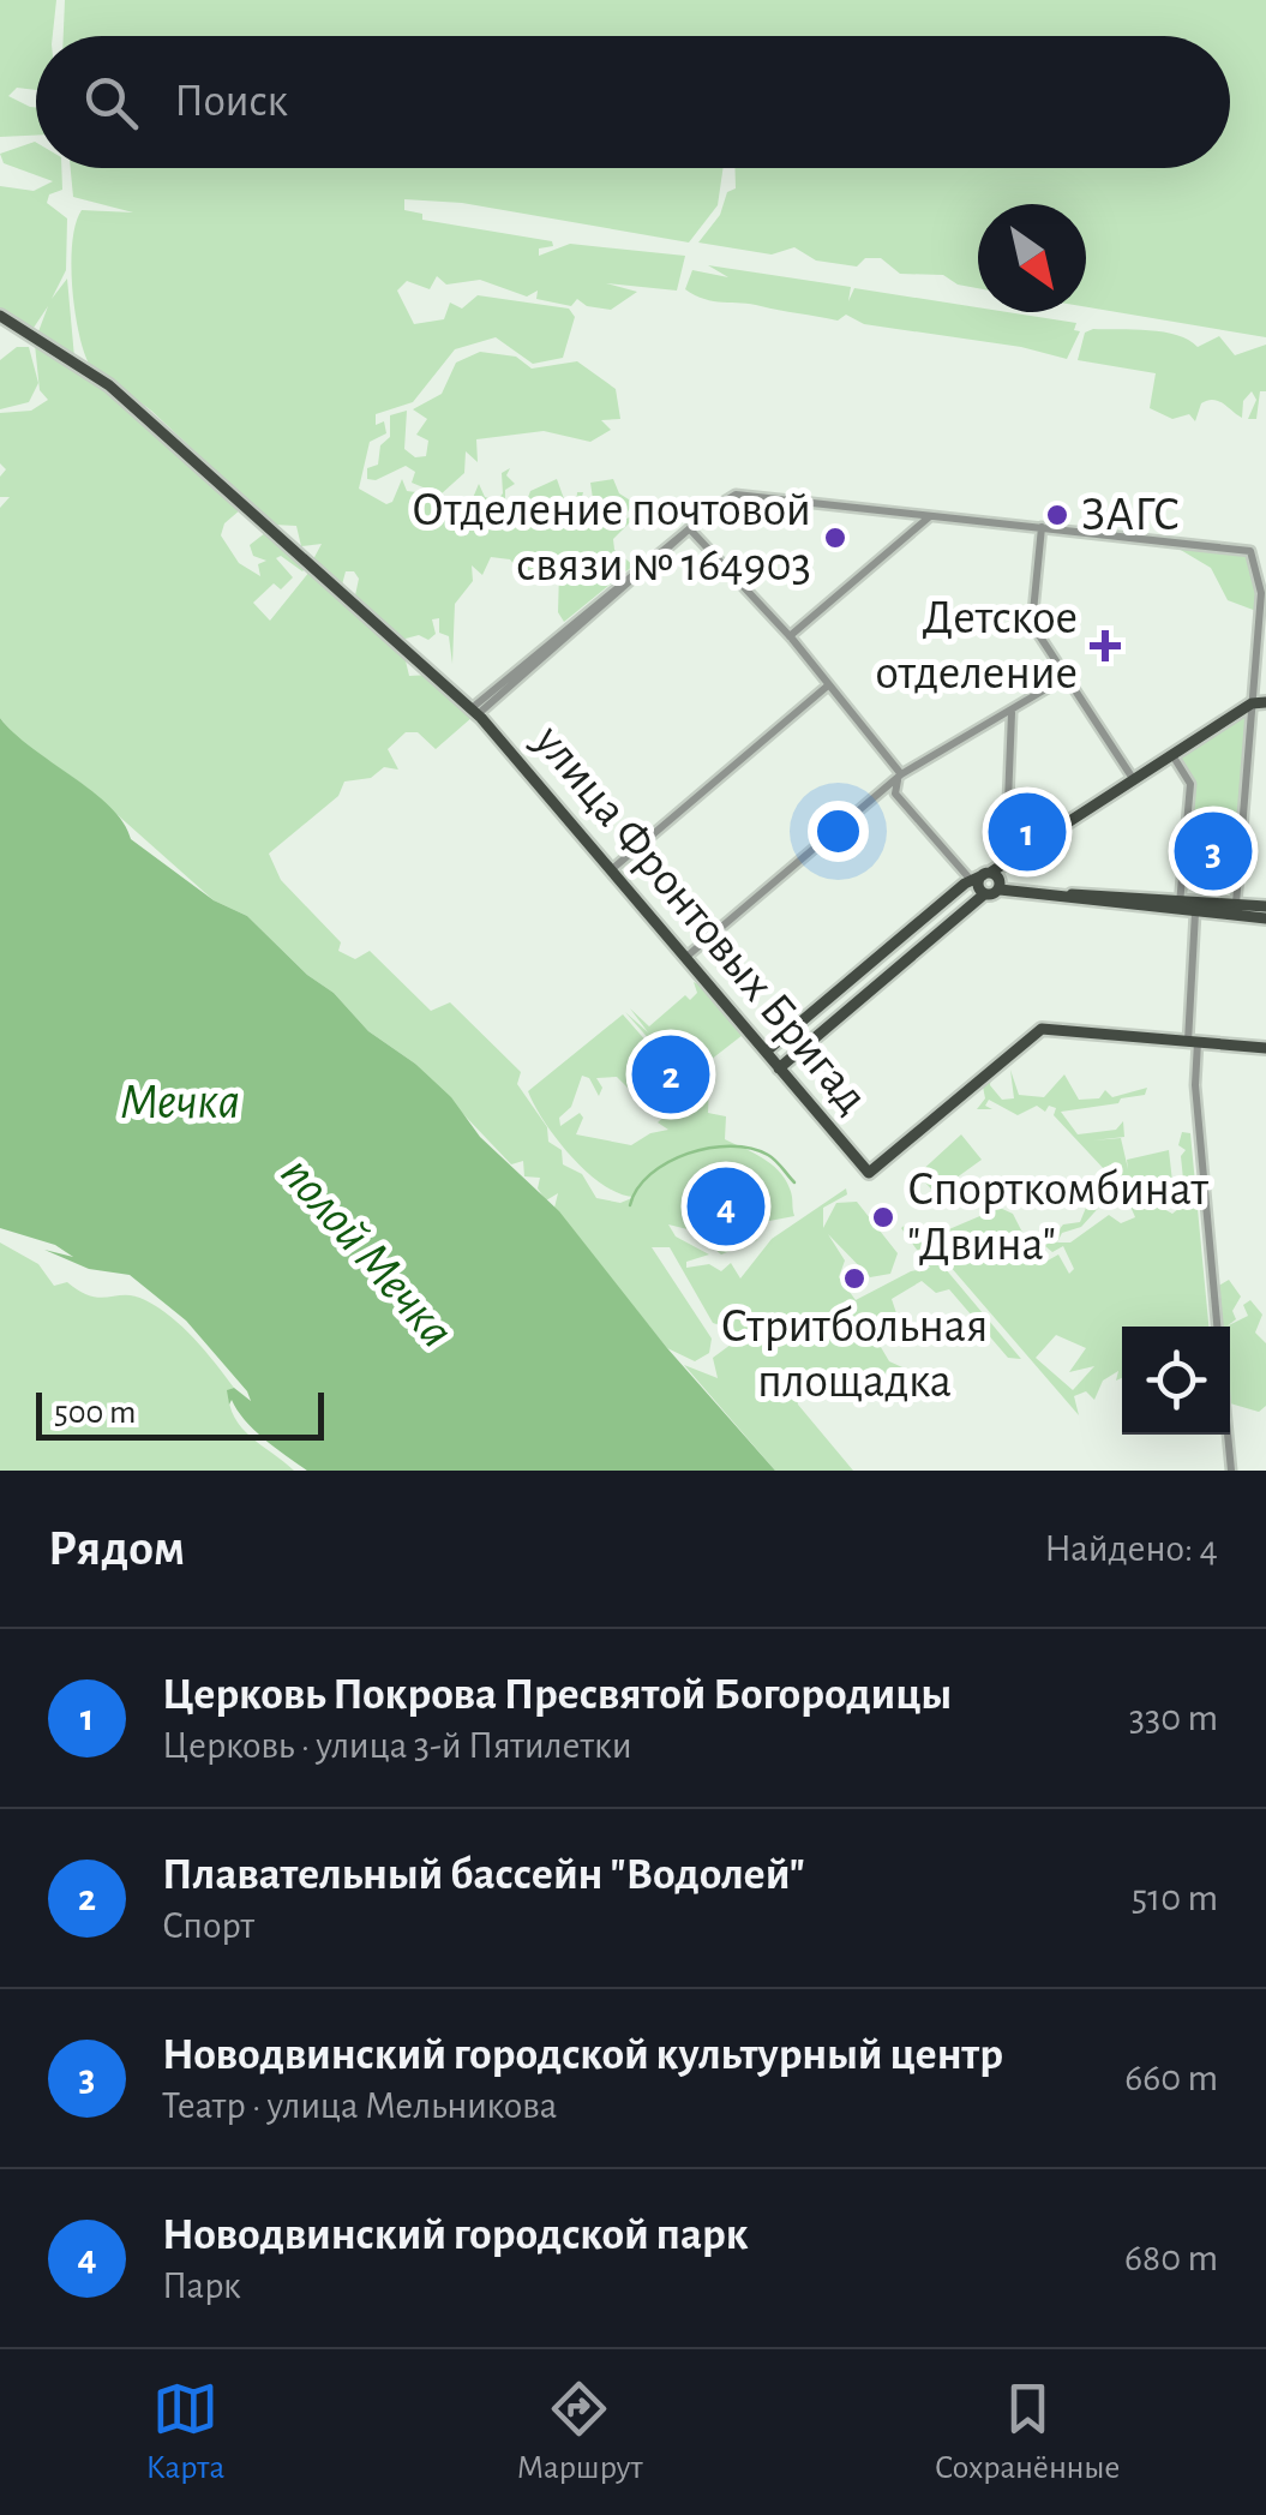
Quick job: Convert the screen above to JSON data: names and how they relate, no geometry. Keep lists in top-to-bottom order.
{
  "streets": {
    "main road": ["улица Фронтовых Бригад"]
  },
  "water": ["Мечка", "полой Мечка"],
  "places": {
    "other": [
      "ЗАГС",
      "Отделение почтовой связи № 164903",
      "Спорткомбинат \"Двина\"",
      "Стритбольная площадка"
    ],
    "health": ["Детское отделение"]
  },
  "scale_bar": "500 m",
  "north": "bottom right",
  "page": {
    "search": "Поиск",
    "pins": [
      "1",
      "3",
      "2",
      "4"
    ],
    "scale": "500 m",
    "heading": ["Рядом", "Найдено: 4"],
    "list": [
      {
        "mark": "1",
        "name": "Церковь Покрова Пресвятой Богородицы",
        "note": "Церковь · улица 3-й Пятилетки",
        "value": "330 m"
      },
      {
        "mark": "2",
        "name": "Плавательный бассейн \"Водолей\"",
        "note": "Спорт",
        "value": "510 m"
      },
      {
        "mark": "3",
        "name": "Новодвинский городской культурный центр",
        "note": "Театр · улица Мельникова",
        "value": "660 m"
      },
      {
        "mark": "4",
        "name": "Новодвинский городской парк",
        "note": "Парк",
        "value": "680 m"
      }
    ],
    "nav": ["Карта", "Маршрут", "Сохранённые"]
  }
}
